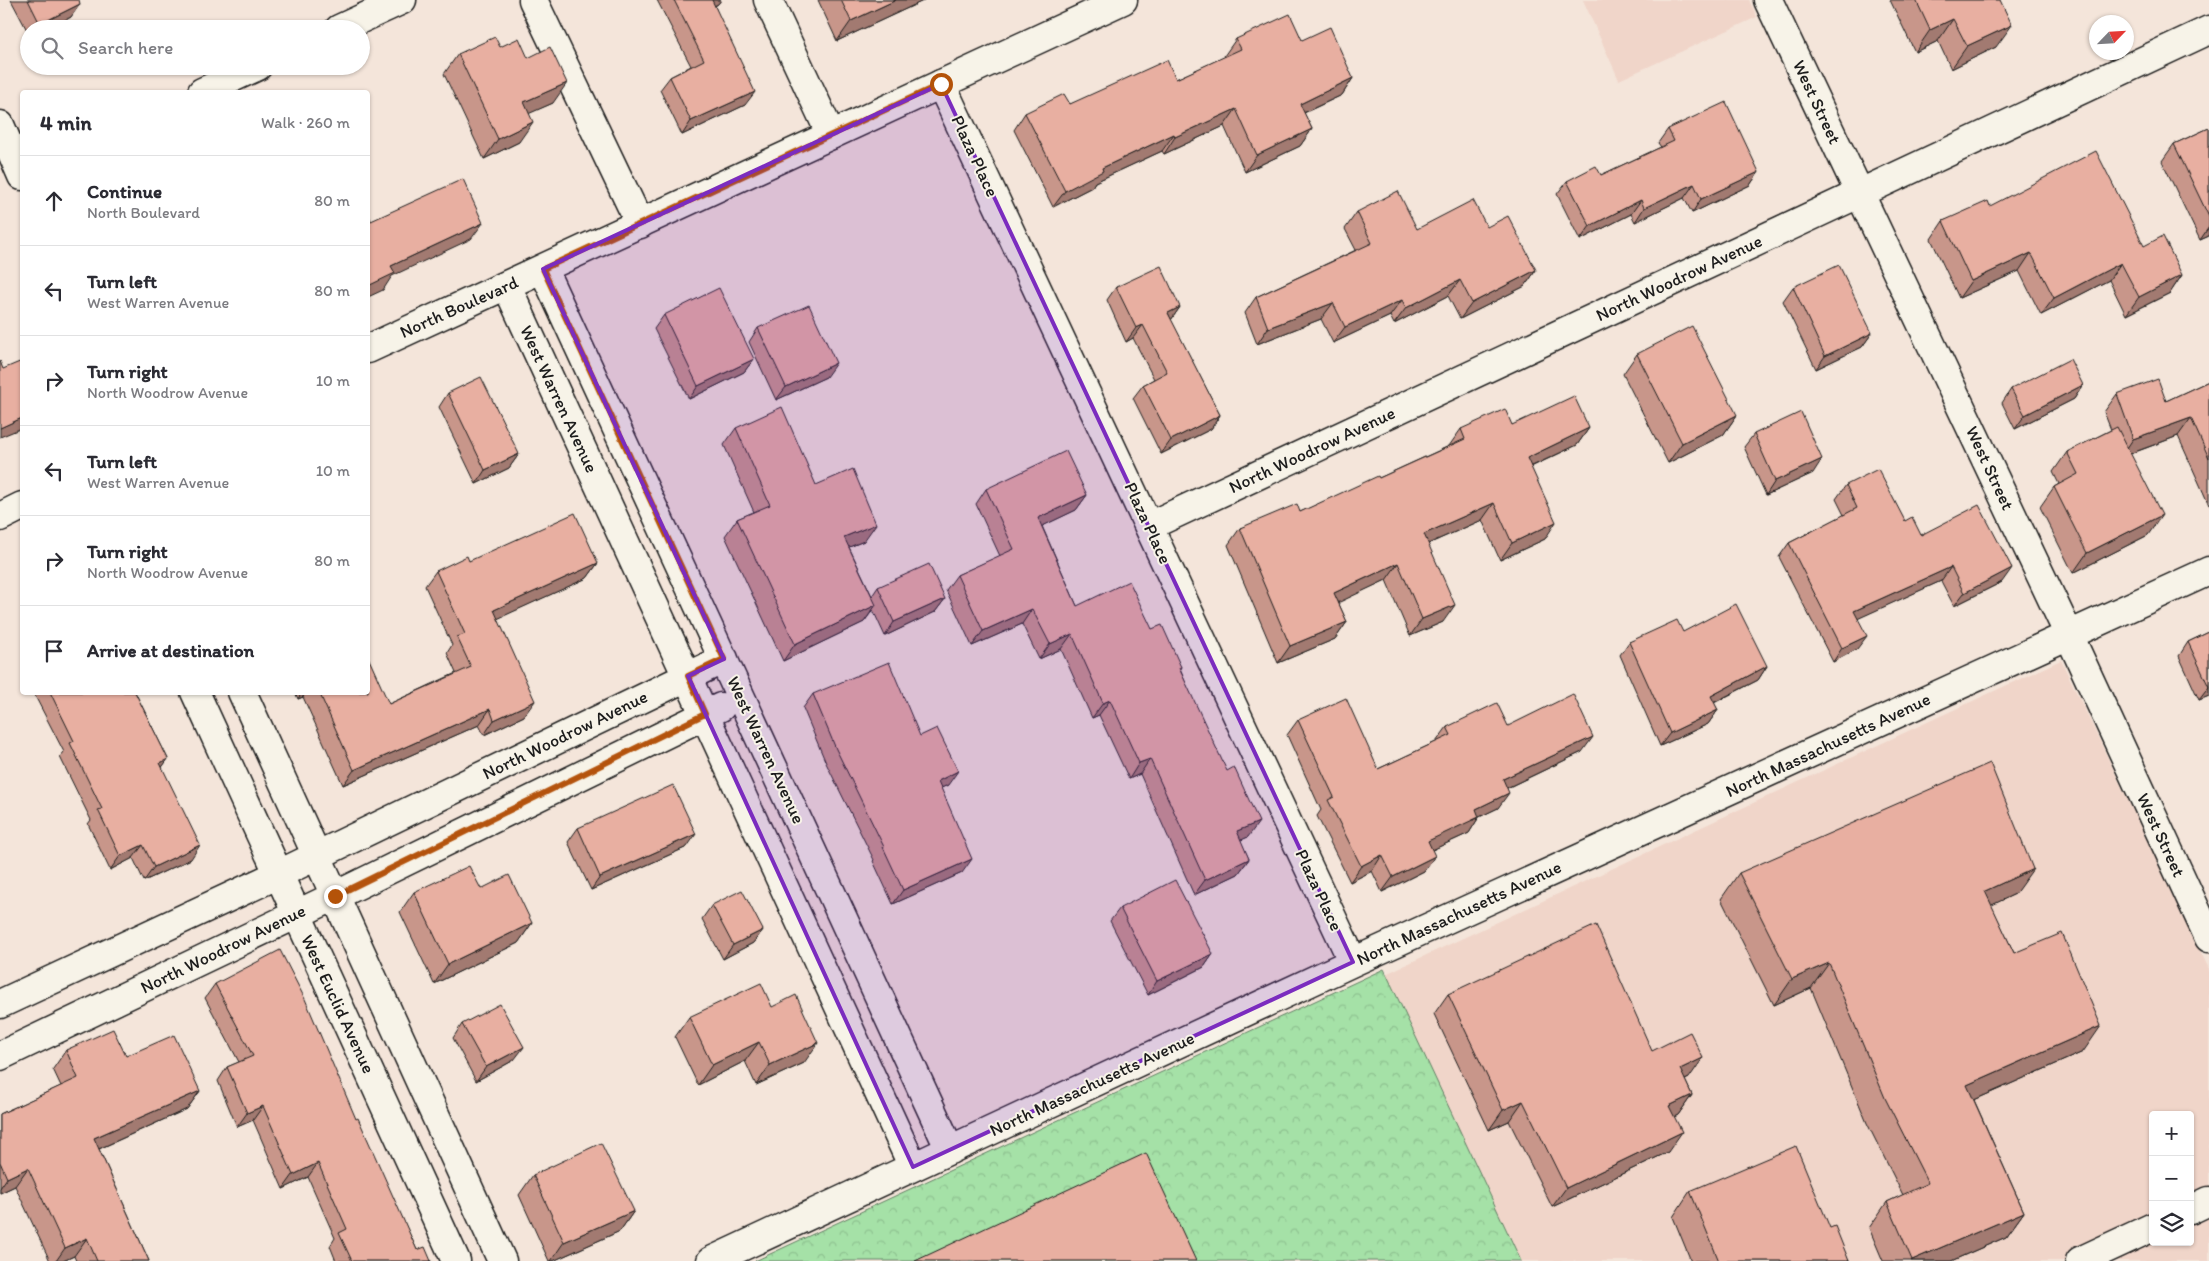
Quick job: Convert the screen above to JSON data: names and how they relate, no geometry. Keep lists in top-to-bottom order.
{
  "streets": {
    "street": [
      "West Street",
      "Plaza Place",
      "North Woodrow Avenue",
      "North Boulevard",
      "West Warren Avenue",
      "North Massachusetts Avenue",
      "West Euclid Avenue"
    ]
  },
  "crossings": [
    ["West Street", "North Woodrow Avenue"],
    ["West Street", "North Massachusetts Avenue"],
    ["Plaza Place", "North Woodrow Avenue"],
    ["Plaza Place", "North Boulevard"],
    ["Plaza Place", "North Massachusetts Avenue"],
    ["North Woodrow Avenue", "West Warren Avenue"],
    ["North Woodrow Avenue", "West Euclid Avenue"],
    ["North Boulevard", "West Warren Avenue"],
    ["West Warren Avenue", "North Massachusetts Avenue"]
  ],
  "north": "top right",
  "page": {
    "search": "Search here",
    "heading": ["4 min", "Walk · 260 m"],
    "list": [
      ["Continue", "North Boulevard", "80 m"],
      ["Turn left", "West Warren Avenue", "80 m"],
      ["Turn right", "North Woodrow Avenue", "10 m"],
      ["Turn left", "West Warren Avenue", "10 m"],
      ["Turn right", "North Woodrow Avenue", "80 m"],
      "Arrive at destination"
    ],
    "map_buttons": ["+", "−"]
  }
}
